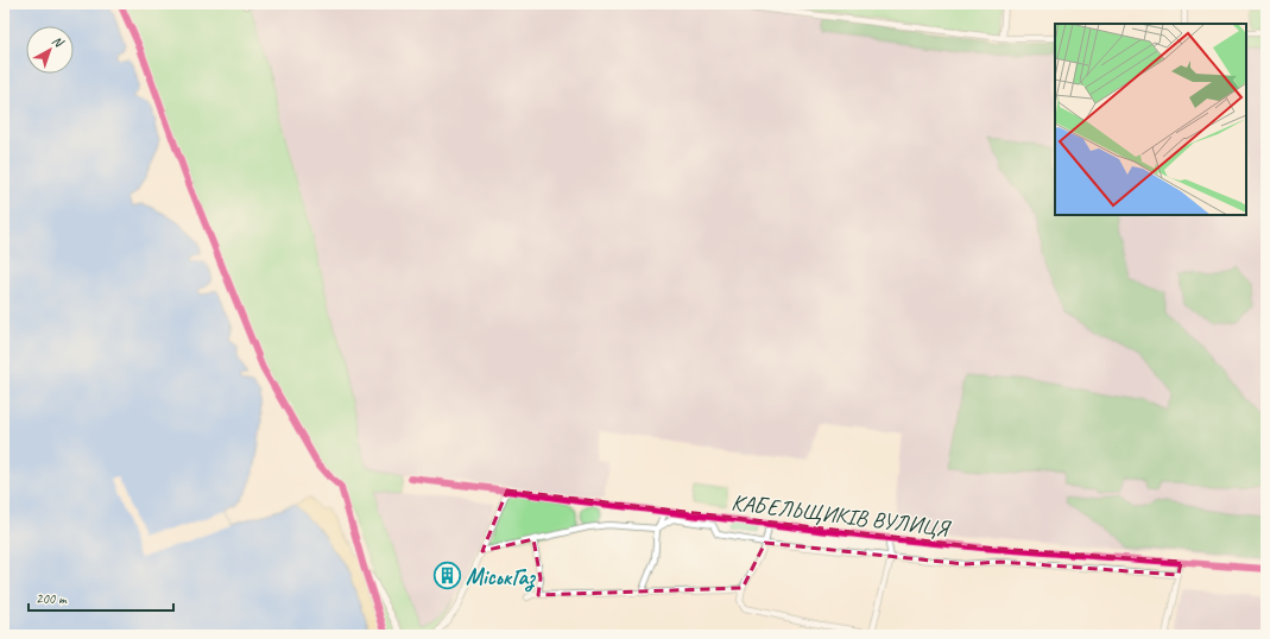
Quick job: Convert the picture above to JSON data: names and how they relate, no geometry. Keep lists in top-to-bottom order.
{
  "streets": {
    "street": ["КАБЕЛЬЩИКІВ ВУЛИЦЯ"]
  },
  "places": {
    "building": ["МіськГаз"]
  },
  "scale_bar": "200 m",
  "north": "top right"
}
